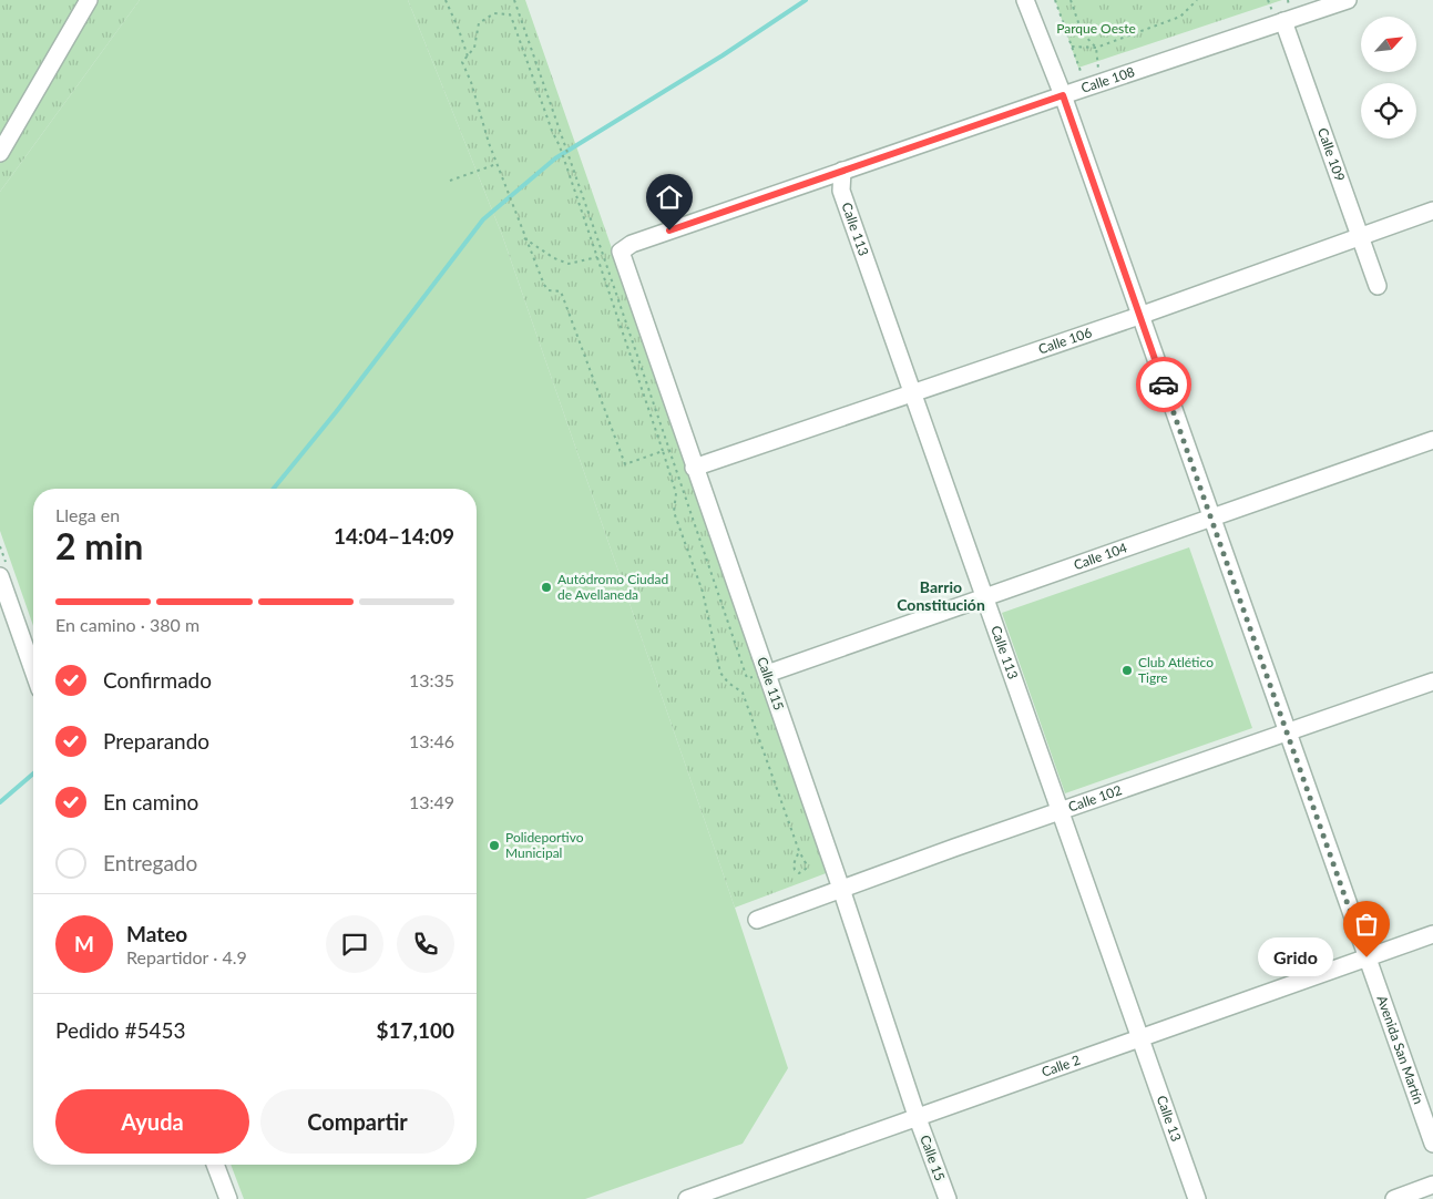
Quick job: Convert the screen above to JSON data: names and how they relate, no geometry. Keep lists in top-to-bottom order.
{
  "streets": {
    "street": [
      "Calle 108",
      "Calle 109",
      "Calle 113",
      "Calle 106",
      "Calle 104",
      "Calle 115",
      "Calle 102",
      "Avenida San Martín",
      "Calle 2",
      "Calle 13",
      "Calle 15"
    ]
  },
  "crossings": [
    ["Calle 108", "Calle 109"],
    ["Calle 108", "Calle 113"],
    ["Calle 108", "Calle 115"],
    ["Calle 108", "Avenida San Martín"],
    ["Calle 109", "Calle 106"],
    ["Calle 113", "Calle 106"],
    ["Calle 113", "Calle 104"],
    ["Calle 113", "Calle 102"],
    ["Calle 113", "Calle 2"],
    ["Calle 113", "Calle 13"],
    ["Calle 106", "Calle 115"],
    ["Calle 106", "Avenida San Martín"],
    ["Calle 104", "Calle 115"],
    ["Calle 104", "Avenida San Martín"],
    ["Calle 115", "Calle 102"],
    ["Calle 115", "Calle 2"],
    ["Calle 115", "Calle 15"],
    ["Calle 102", "Avenida San Martín"],
    ["Avenida San Martín", "Calle 2"],
    ["Calle 2", "Calle 13"],
    ["Calle 2", "Calle 15"]
  ],
  "districts": ["Barrio Constitución"],
  "parks": ["Parque Oeste"],
  "places": [
    "Autódromo Ciudad de Avellaneda",
    "Club Atlético Tigre",
    "Polideportivo Municipal",
    "Grido"
  ],
  "north": "top right",
  "page": {
    "heading": ["2 min", "Llega en", "14:04–14:09"],
    "panel": [
      "Mateo",
      "Repartidor · 4.9",
      "Pedido #5453",
      "$17,100"
    ],
    "bar": "En camino · 380 m",
    "list": [
      ["Confirmado", "13:35"],
      ["Preparando", "13:46"],
      ["En camino", "13:49"],
      "Entregado"
    ],
    "round": "M",
    "bubble": "Grido",
    "buttons": ["Ayuda", "Compartir"]
  }
}
